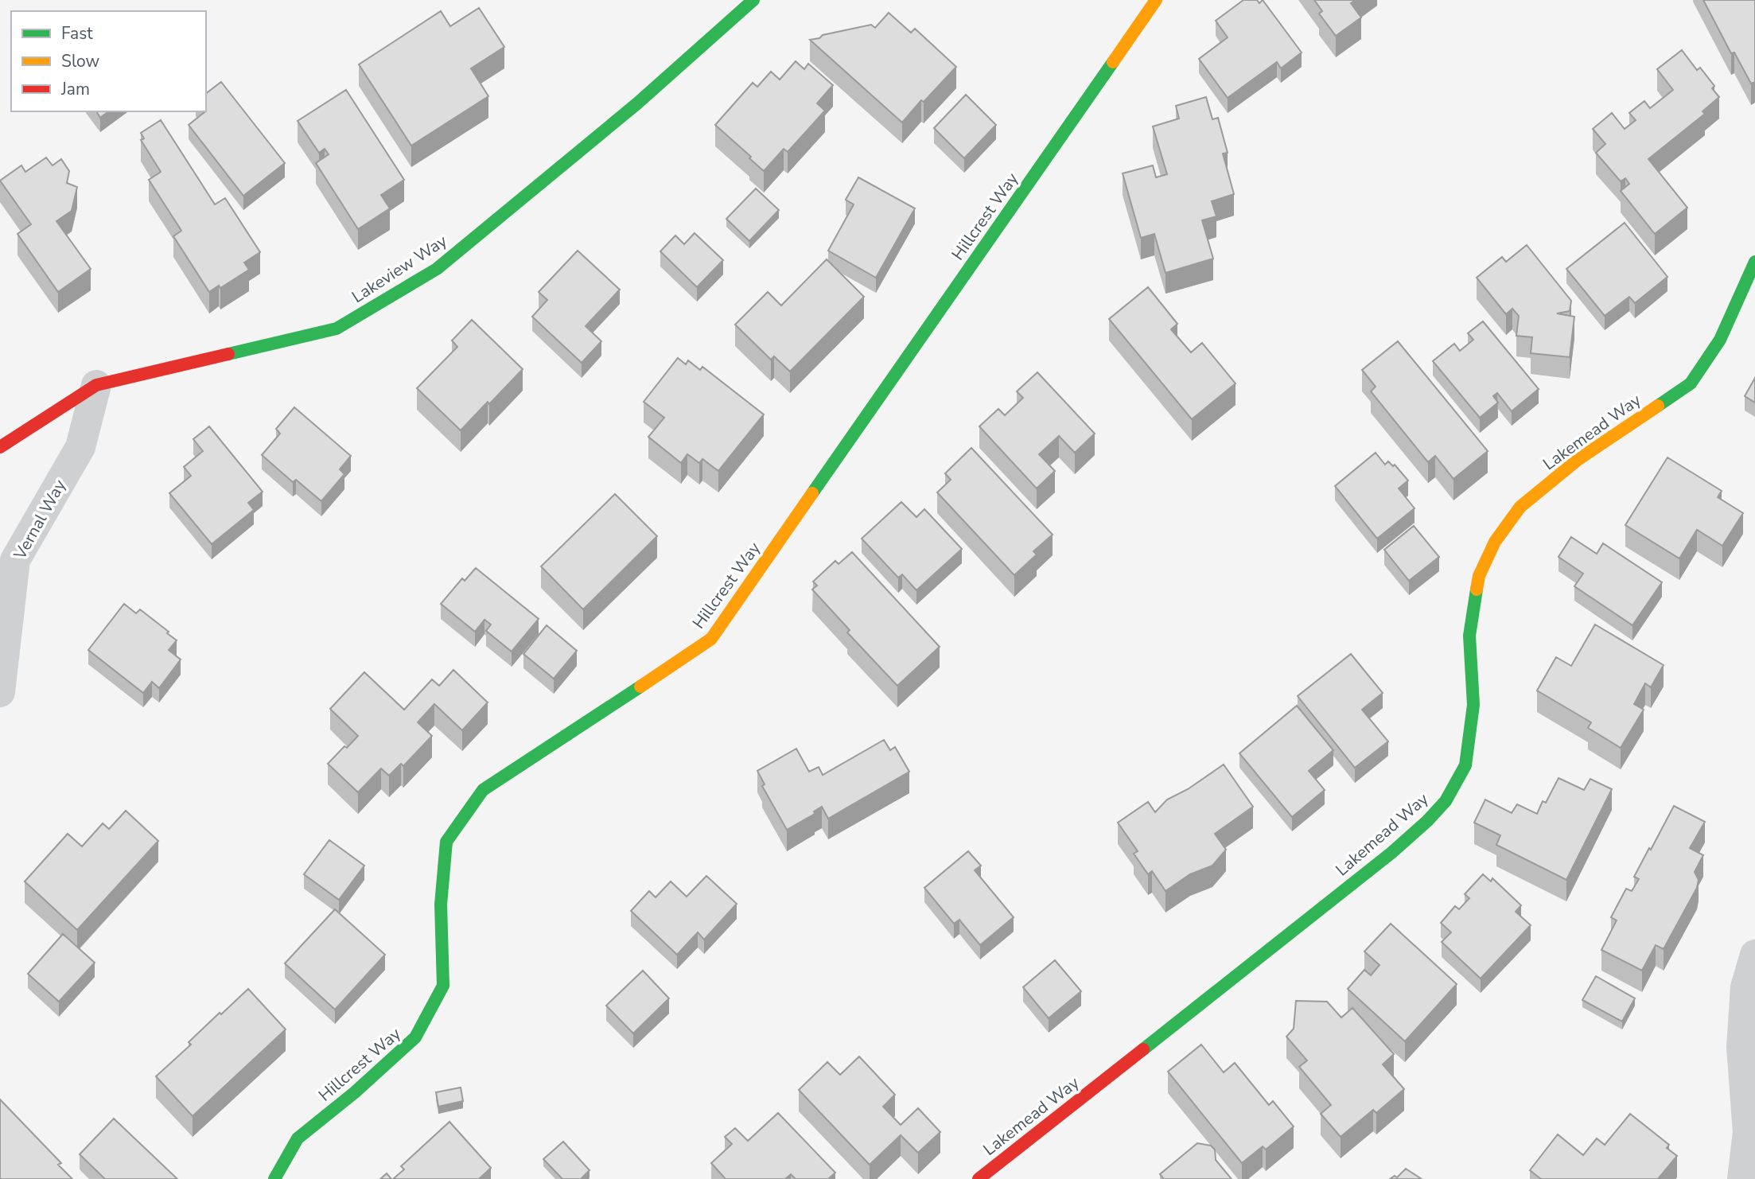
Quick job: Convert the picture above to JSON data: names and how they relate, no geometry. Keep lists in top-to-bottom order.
{
  "streets": {
    "street": [
      "Hillcrest Way",
      "Lakeview Way",
      "Lakemead Way",
      "Vernal Way"
    ]
  },
  "crossings": [
    ["Lakeview Way", "Vernal Way"]
  ],
  "legend": ["Fast", "Slow", "Jam"]
}
